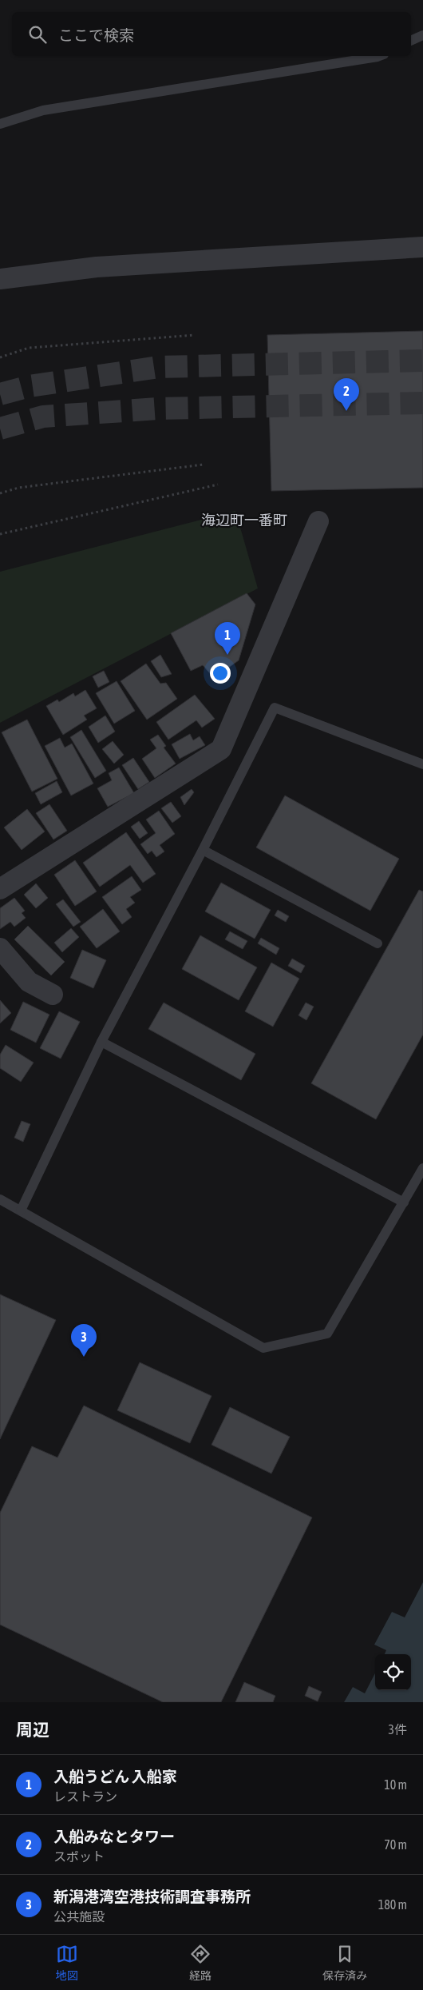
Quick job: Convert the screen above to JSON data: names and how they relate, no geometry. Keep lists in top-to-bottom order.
{
  "districts": ["海辺町一番町"],
  "page": {
    "search": "ここで検索",
    "pins": ["2", "1", "3"],
    "heading": ["周辺", "3件"],
    "list": [
      {
        "mark": "1",
        "name": "入船うどん 入船家",
        "note": "レストラン",
        "value": "10 m"
      },
      {
        "mark": "2",
        "name": "入船みなとタワー",
        "note": "スポット",
        "value": "70 m"
      },
      {
        "mark": "3",
        "name": "新潟港湾空港技術調査事務所",
        "note": "公共施設",
        "value": "180 m"
      }
    ],
    "nav": ["地図", "経路", "保存済み"]
  }
}
